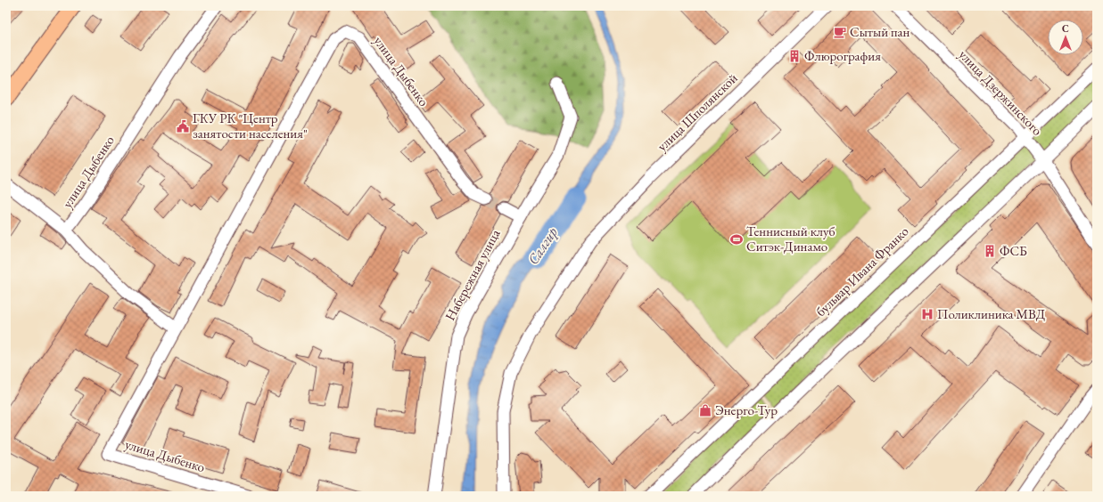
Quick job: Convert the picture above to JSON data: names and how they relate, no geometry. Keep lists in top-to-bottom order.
{
  "streets": {
    "street": [
      "улица Дыбенко",
      "улица Дзержинского",
      "улица Шполянской",
      "бульвар Ивана Франко",
      "Набережная улица"
    ]
  },
  "crossings": [
    ["улица Дзержинского", "бульвар Ивана Франко"]
  ],
  "water": ["Салгир"],
  "places": {
    "cafe": ["Сытый пан"],
    "building": ["Флюрография", "ФСБ"],
    "public building": ["ГКУ РК \"Центр занятости населения\""],
    "sports": ["Теннисный клуб Ситэк-Динамо"],
    "hospital": ["Поликлиника МВД"],
    "shop": ["Энерго-Тур"]
  },
  "north": "top"
}
